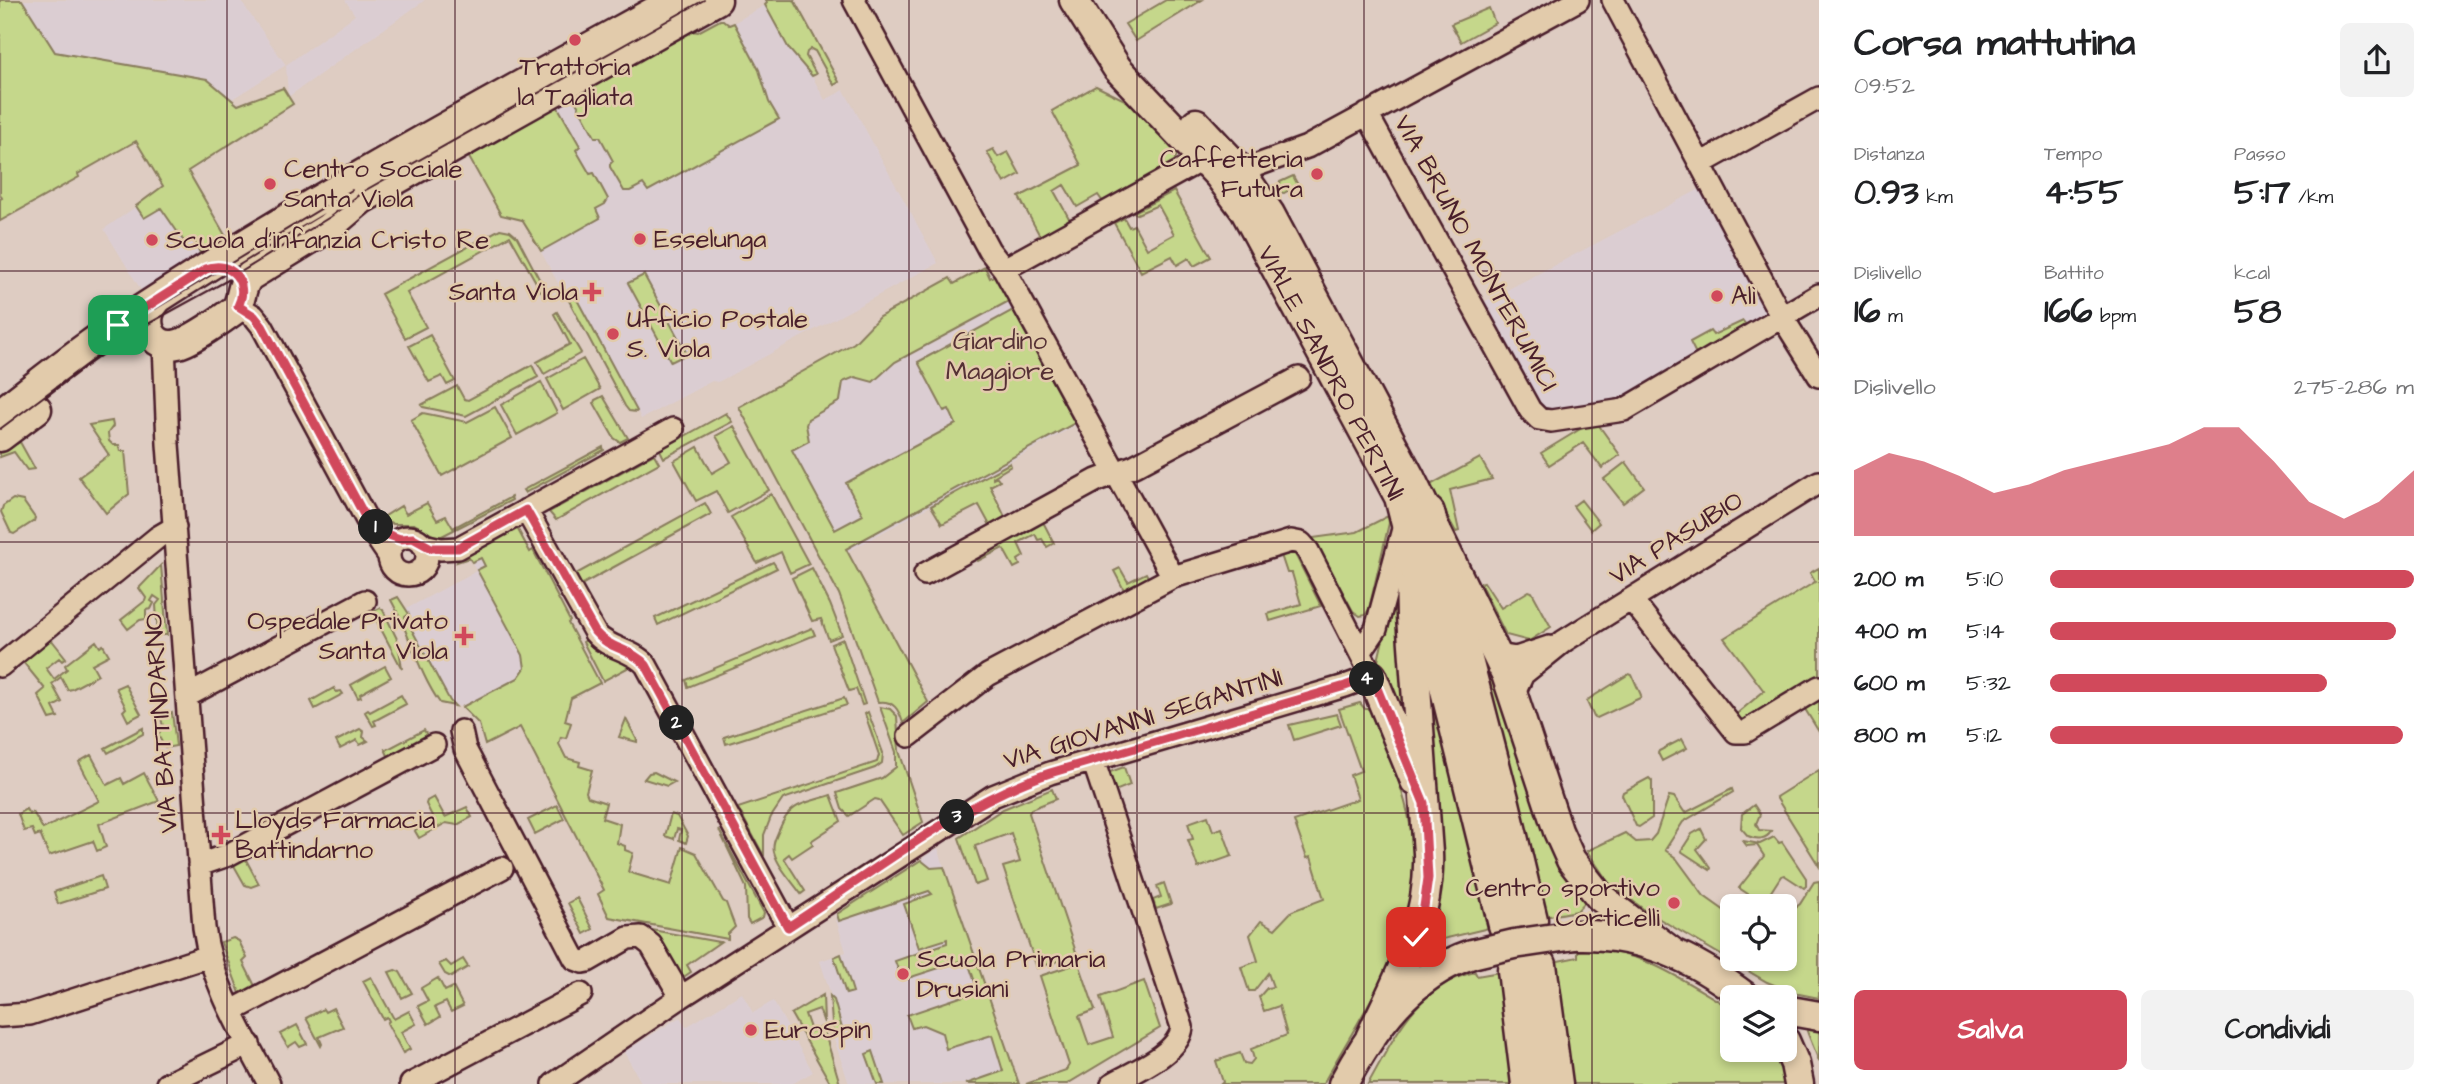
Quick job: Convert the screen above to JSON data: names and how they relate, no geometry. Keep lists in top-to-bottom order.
{
  "streets": {
    "highway": ["VIALE SANDRO PERTINI"],
    "street": [
      "VIA BRUNO MONTERUMICI",
      "VIA PASUBIO",
      "VIA GIOVANNI SEGANTINI",
      "VIA BATTINDARNO"
    ]
  },
  "crossings": [
    ["VIA BRUNO MONTERUMICI", "VIALE SANDRO PERTINI"],
    ["VIALE SANDRO PERTINI", "VIA PASUBIO"]
  ],
  "parks": ["Giardino Maggiore"],
  "places": {
    "other": [
      "Trattoria la Tagliata",
      "Caffetteria Futura",
      "Centro Sociale Santa Viola",
      "Esselunga",
      "Scuola d'infanzia Cristo Re",
      "Alì",
      "Ufficio Postale S. Viola",
      "Centro sportivo Corticelli",
      "Scuola Primaria Drusiani",
      "EuroSpin"
    ],
    "health": ["Santa Viola", "Ospedale Privato Santa Viola", "Lloyds Farmacia Battindarno"]
  },
  "page": {
    "heading": ["Corsa mattutina", "09:52"],
    "stats": [
      ["Distanza", "0.93 km"],
      ["Tempo", "4:55"],
      ["Passo", "5:17 /km"],
      ["Dislivello", "16 m"],
      ["Battito", "166 bpm"],
      ["kcal", "58"]
    ],
    "chart": ["Dislivello", "275–286 m"],
    "pins": [
      "1",
      "4",
      "2",
      "3"
    ],
    "list": [
      {
        "name": "200 m",
        "note": "5:10"
      },
      {
        "name": "400 m",
        "note": "5:14"
      },
      {
        "name": "600 m",
        "note": "5:32"
      },
      {
        "name": "800 m",
        "note": "5:12"
      }
    ],
    "buttons": ["Salva", "Condividi"]
  }
}
